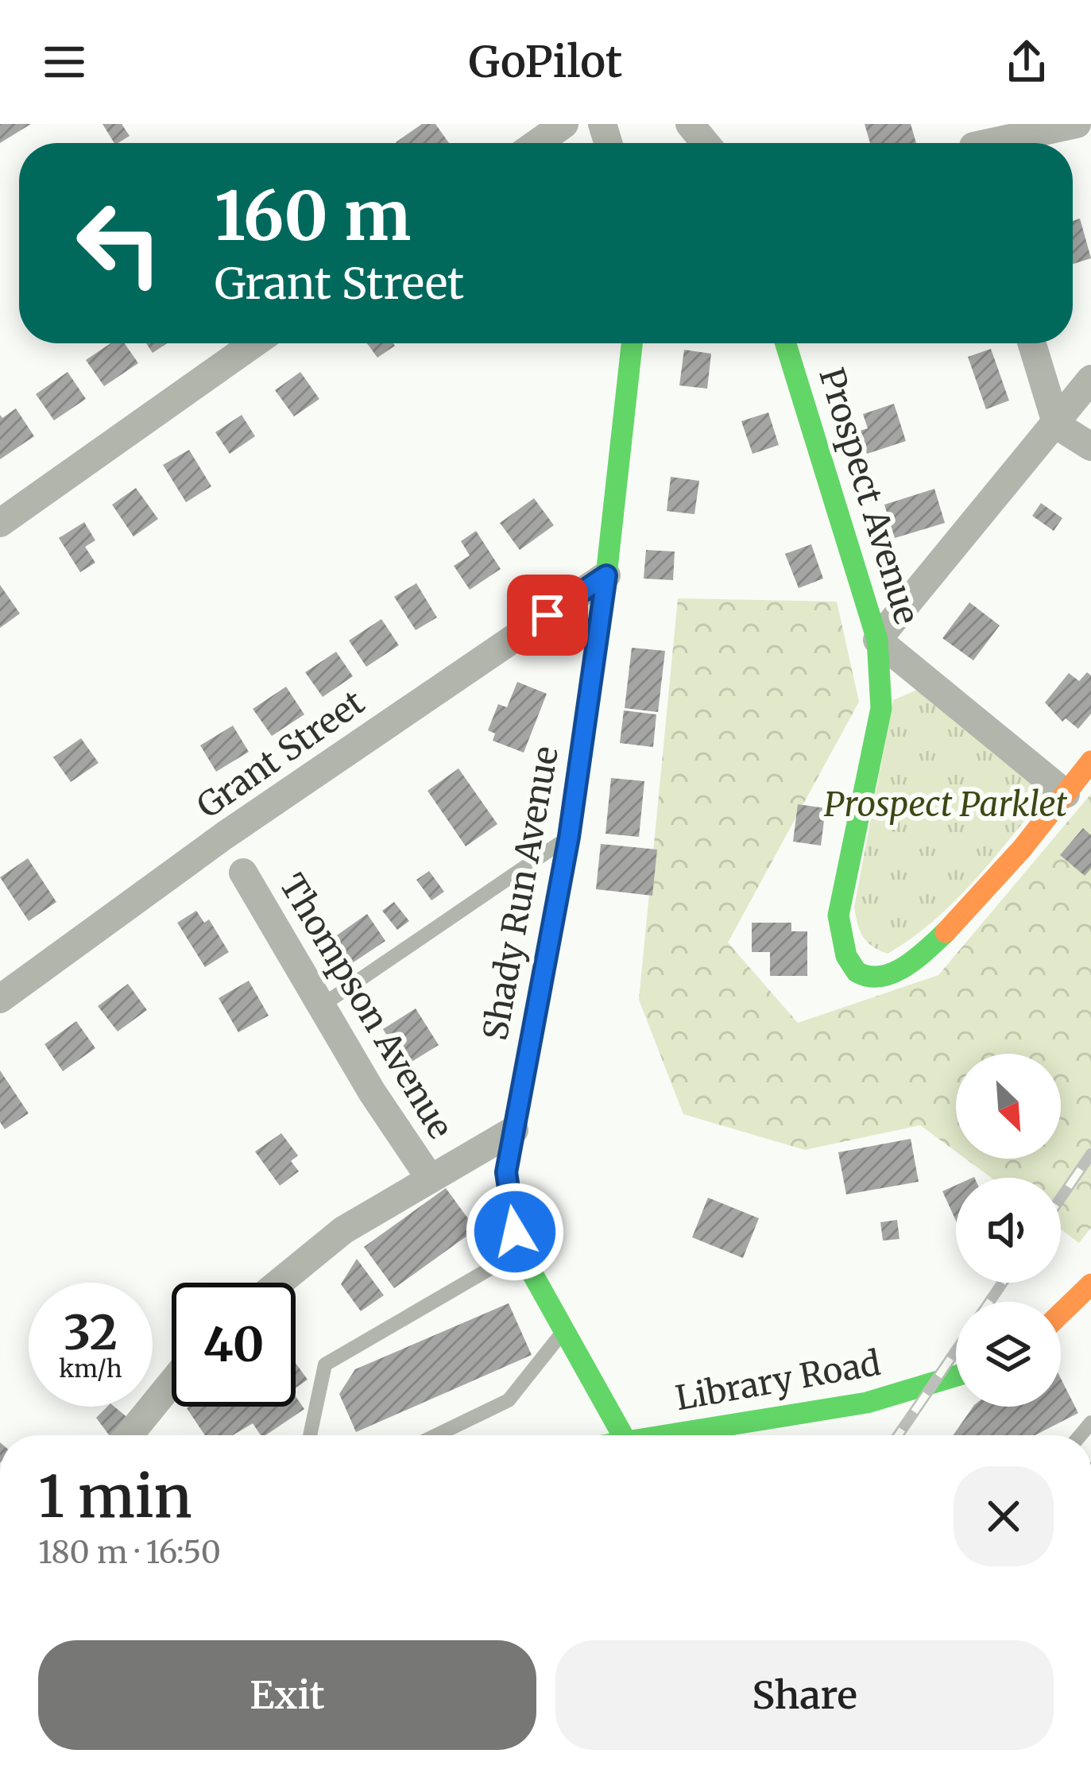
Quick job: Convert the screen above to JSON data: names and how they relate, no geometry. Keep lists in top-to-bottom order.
{
  "streets": {
    "street": [
      "Prospect Avenue",
      "Grant Street",
      "Shady Run Avenue",
      "Thompson Avenue",
      "Library Road"
    ]
  },
  "crossings": [
    ["Grant Street", "Shady Run Avenue"]
  ],
  "parks": ["Prospect Parklet"],
  "north": "bottom right",
  "page": {
    "header": "GoPilot",
    "turn": ["160 m", "Grant Street"],
    "speed": "32 km/h",
    "limit": "40",
    "heading": ["1 min", "180 m · 16:50"],
    "buttons": ["Exit", "Share"]
  }
}
